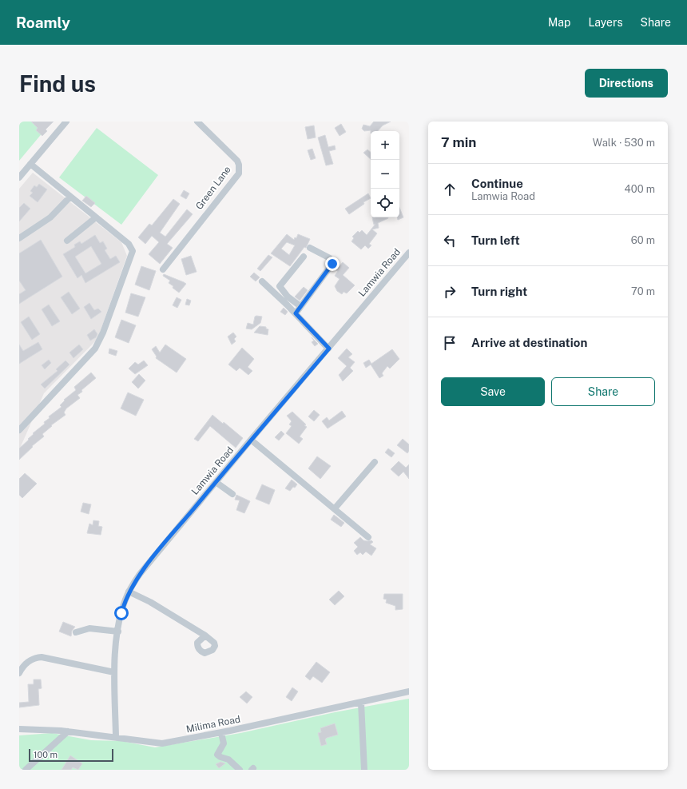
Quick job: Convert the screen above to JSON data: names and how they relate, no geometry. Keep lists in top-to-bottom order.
{
  "streets": {
    "street": ["Green Lane", "Lamwia Road", "Milima Road"]
  },
  "crossings": [
    ["Lamwia Road", "Milima Road"]
  ],
  "scale_bar": "100 m",
  "page": {
    "header": "Roamly",
    "nav": ["Map", "Layers", "Share"],
    "buttons": [
      "Directions",
      ["Save", "Share"]
    ],
    "title": "Find us",
    "heading": ["7 min", "Walk · 530 m"],
    "map_buttons": ["+", "−"],
    "list": [
      ["Continue", "Lamwia Road", "400 m"],
      ["Turn left", "60 m"],
      ["Turn right", "70 m"],
      "Arrive at destination"
    ],
    "scale": "100 m"
  }
}
